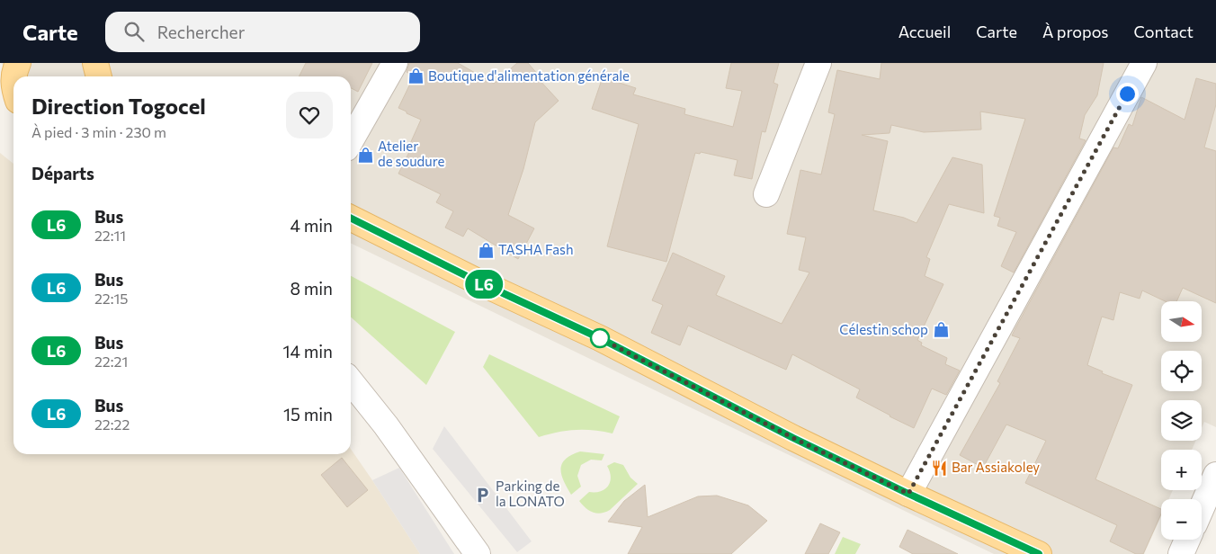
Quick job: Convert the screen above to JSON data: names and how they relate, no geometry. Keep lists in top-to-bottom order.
{
  "places": {
    "shop": [
      "Boutique d'alimentation générale",
      "Atelier de soudure",
      "TASHA Fash",
      "Célestin schop"
    ],
    "restaurant": ["Bar Assiakoley"],
    "parking": ["Parking de la LONATO"]
  },
  "lines": ["bus line L6"],
  "north": "right",
  "page": {
    "header": "Carte",
    "search": "Rechercher",
    "nav": [
      "Accueil",
      "Carte",
      "À propos",
      "Contact"
    ],
    "on_map": "L6",
    "heading": [
      ["Direction Togocel", "À pied · 3 min · 230 m"],
      "Départs"
    ],
    "list": [
      {
        "mark": "L6",
        "name": "Bus",
        "note": "22:11",
        "value": "4 min"
      },
      {
        "mark": "L6",
        "name": "Bus",
        "note": "22:15",
        "value": "8 min"
      },
      {
        "mark": "L6",
        "name": "Bus",
        "note": "22:21",
        "value": "14 min"
      },
      {
        "mark": "L6",
        "name": "Bus",
        "note": "22:22",
        "value": "15 min"
      }
    ],
    "map_buttons": ["+", "−"]
  }
}
